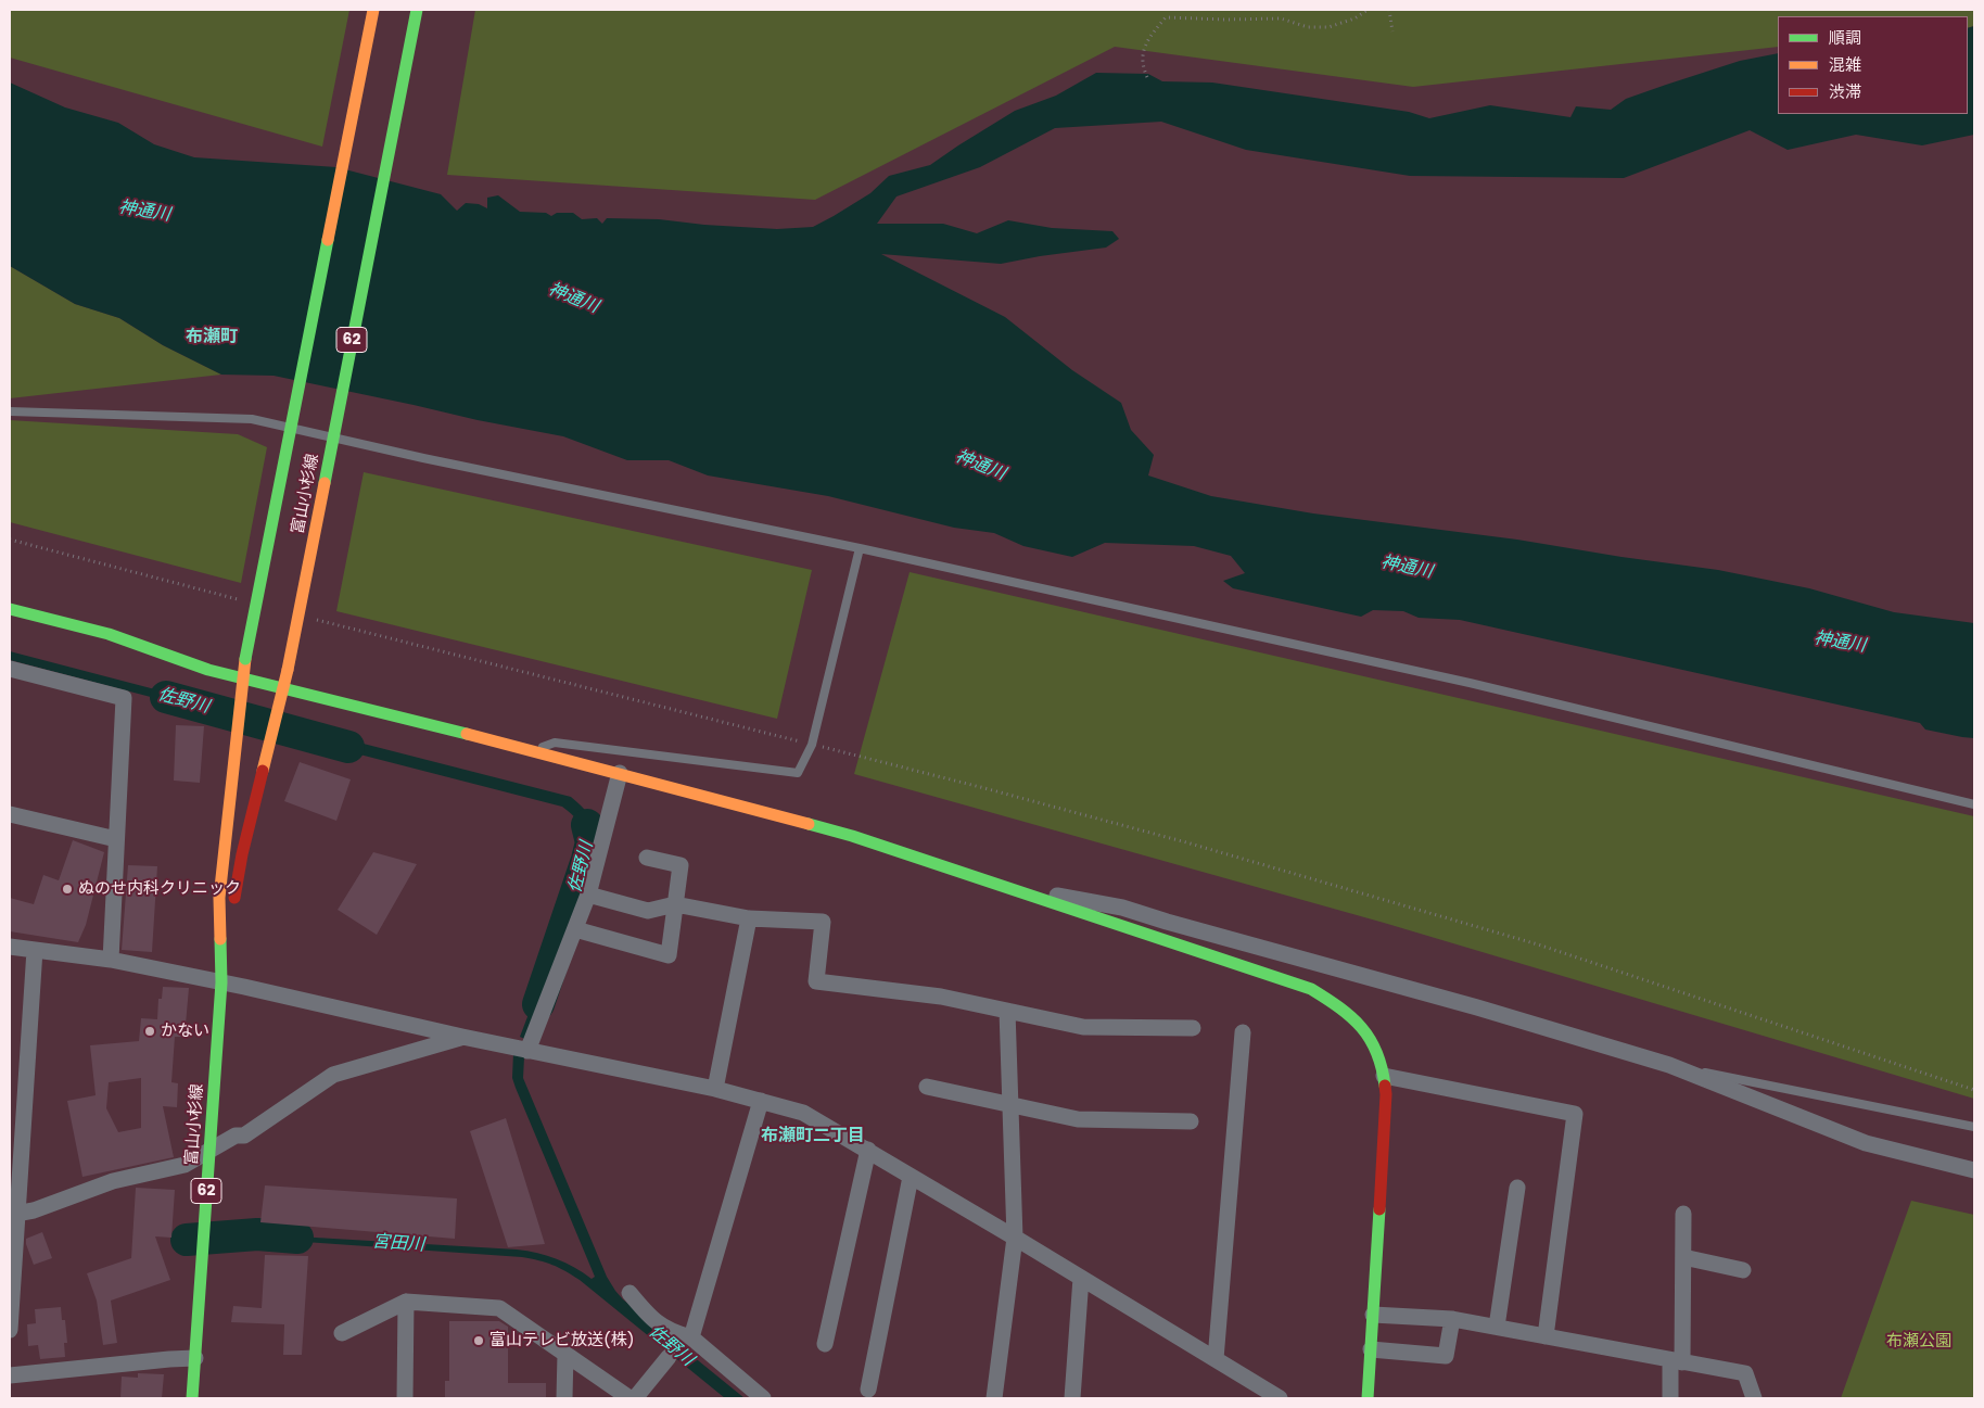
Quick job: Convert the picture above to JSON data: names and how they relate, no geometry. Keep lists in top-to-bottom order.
{
  "streets": {
    "main road": ["62", "富山小杉線"]
  },
  "districts": ["布瀬町", "布瀬町二丁目"],
  "water": ["神通川", "佐野川", "宮田川"],
  "parks": ["布瀬公園"],
  "places": ["ぬのせ内科クリニック", "かない", "富山テレビ放送(株)"],
  "legend": ["順調", "混雑", "渋滞"]
}
